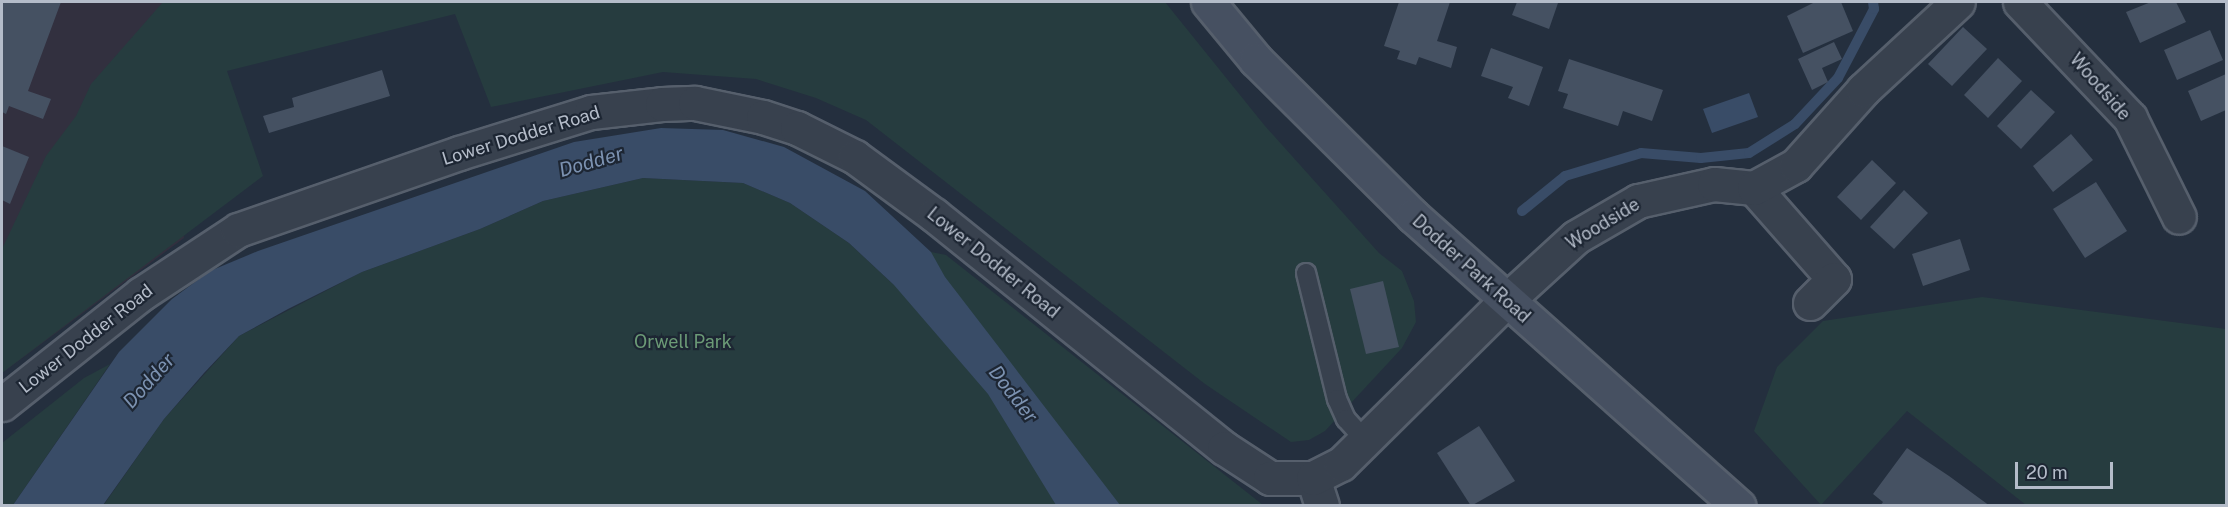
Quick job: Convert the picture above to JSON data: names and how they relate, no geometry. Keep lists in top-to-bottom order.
{
  "streets": {
    "main road": ["Dodder Park Road"],
    "street": ["Woodside", "Lower Dodder Road"]
  },
  "crossings": [
    ["Woodside", "Lower Dodder Road"],
    ["Woodside", "Dodder Park Road"],
    ["Lower Dodder Road", "Dodder Park Road"]
  ],
  "water": ["Dodder"],
  "parks": ["Orwell Park"],
  "scale_bar": "20 m"
}
